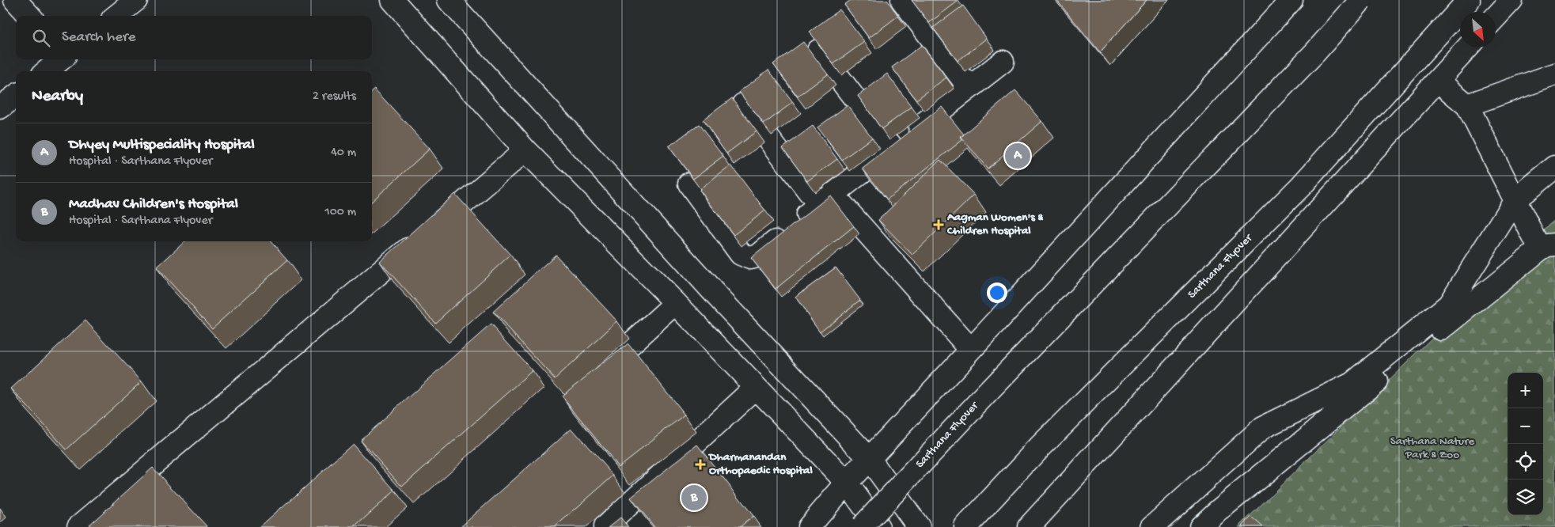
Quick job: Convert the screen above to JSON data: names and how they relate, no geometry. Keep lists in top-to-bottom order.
{
  "streets": {
    "street": ["Sarthana Flyover"]
  },
  "parks": ["Sarthana Nature Park & Zoo"],
  "places": {
    "health": ["Aagman Women's & Children Hospital", "Dharmanandan Orthopaedic Hospital"]
  },
  "north": "bottom right",
  "page": {
    "search": "Search here",
    "heading": ["Nearby", "2 results"],
    "list": [
      {
        "mark": "A",
        "name": "Dhyey Multispeciality Hospital",
        "note": "Hospital · Sarthana Flyover",
        "value": "40 m"
      },
      {
        "mark": "B",
        "name": "Madhav Children's Hospital",
        "note": "Hospital · Sarthana Flyover",
        "value": "100 m"
      }
    ],
    "pins": ["A", "B"],
    "map_buttons": ["+", "−"]
  }
}
